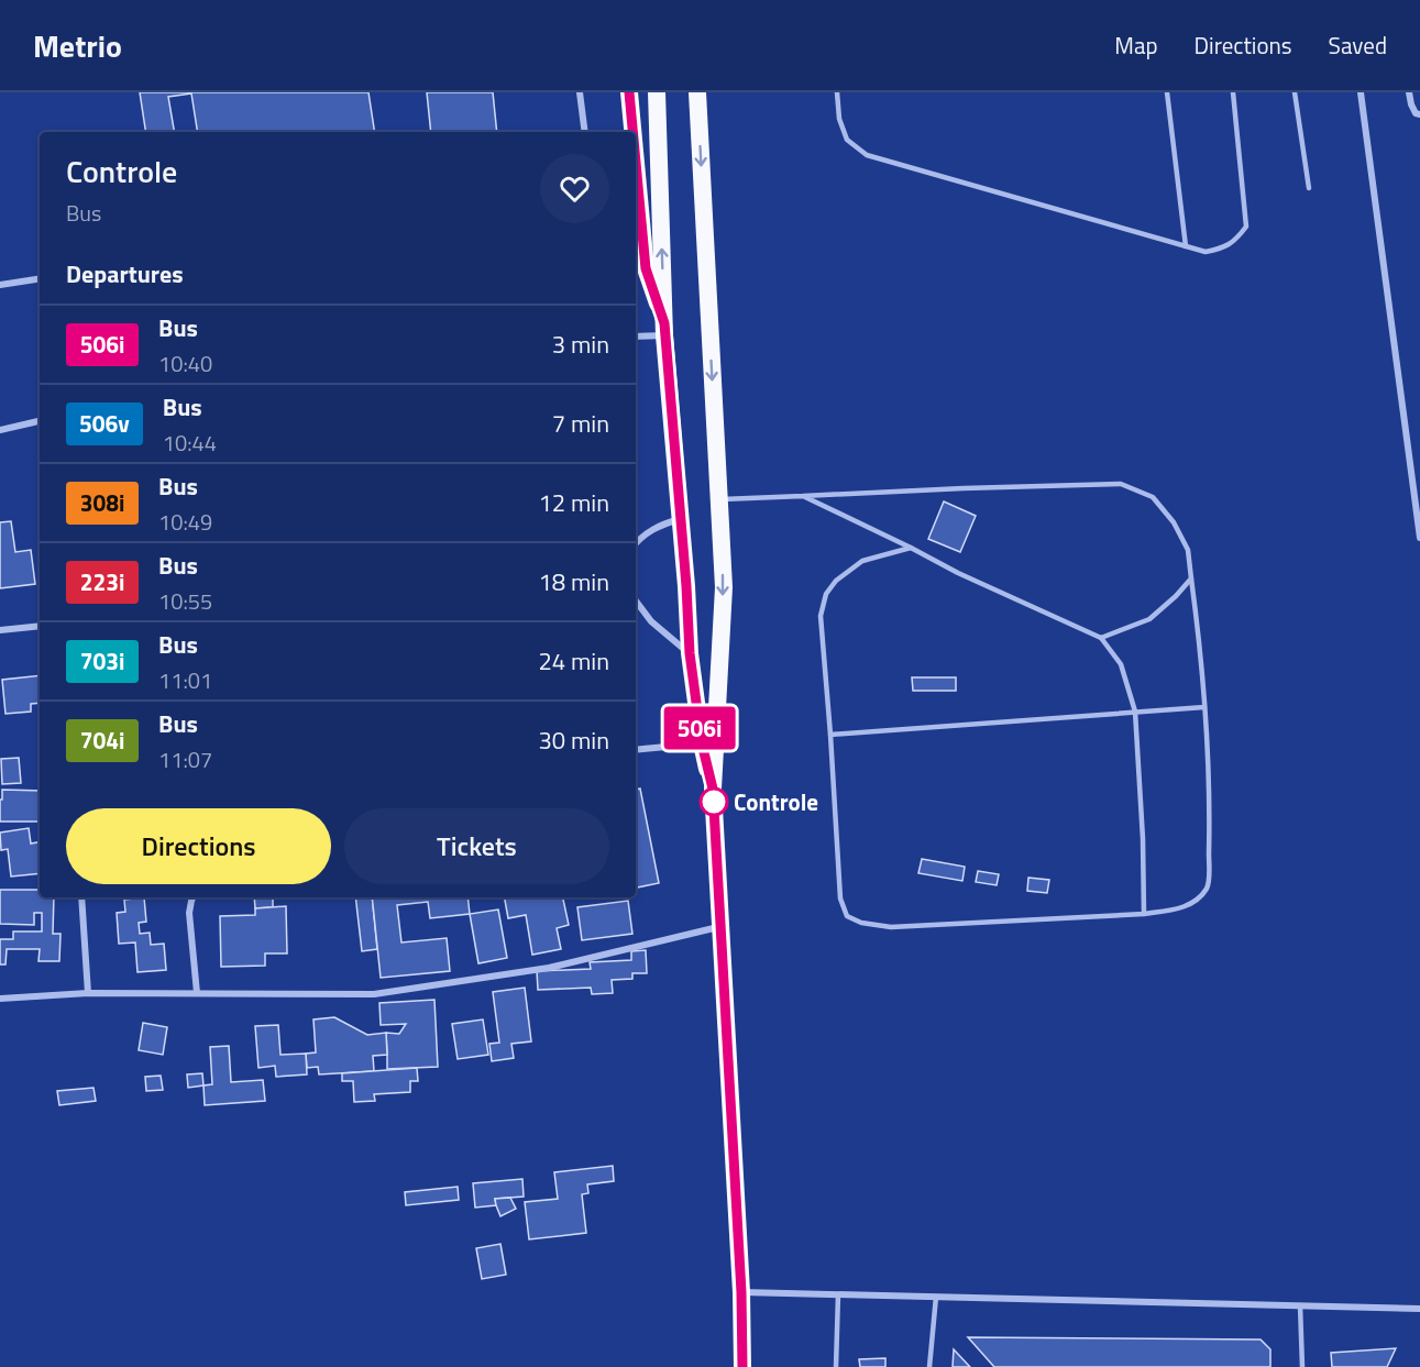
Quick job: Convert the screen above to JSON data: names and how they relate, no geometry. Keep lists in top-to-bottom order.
{
  "places": ["Controle"],
  "lines": ["bus line 506i"],
  "page": {
    "header": "Metrio",
    "nav": ["Map", "Directions", "Saved"],
    "on_map": "506i",
    "heading": [
      ["Controle", "Bus"],
      "Departures"
    ],
    "list": [
      {
        "mark": "506i",
        "name": "Bus",
        "note": "10:40",
        "value": "3 min"
      },
      {
        "mark": "506v",
        "name": "Bus",
        "note": "10:44",
        "value": "7 min"
      },
      {
        "mark": "308i",
        "name": "Bus",
        "note": "10:49",
        "value": "12 min"
      },
      {
        "mark": "223i",
        "name": "Bus",
        "note": "10:55",
        "value": "18 min"
      },
      {
        "mark": "703i",
        "name": "Bus",
        "note": "11:01",
        "value": "24 min"
      },
      {
        "mark": "704i",
        "name": "Bus",
        "note": "11:07",
        "value": "30 min"
      }
    ],
    "buttons": ["Directions", "Tickets"]
  }
}
